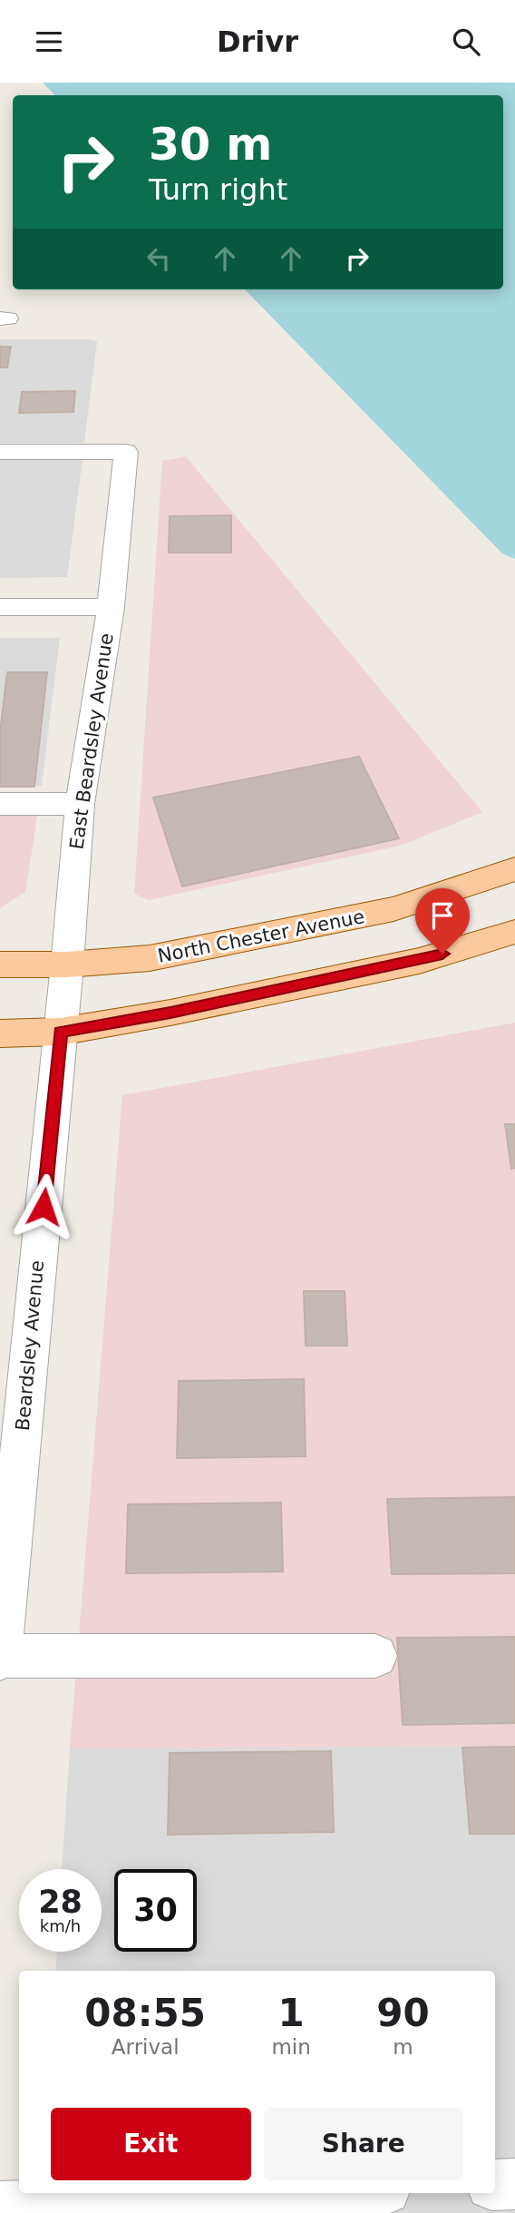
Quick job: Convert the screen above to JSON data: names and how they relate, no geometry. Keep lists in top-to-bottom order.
{
  "streets": {
    "main road": ["North Chester Avenue"],
    "street": ["East Beardsley Avenue", "Beardsley Avenue"]
  },
  "crossings": [
    ["East Beardsley Avenue", "North Chester Avenue"],
    ["East Beardsley Avenue", "Beardsley Avenue"]
  ],
  "page": {
    "header": "Drivr",
    "turn": ["30 m", "Turn right"],
    "speed": "28 km/h",
    "limit": "30",
    "eta": [
      "08:55",
      "Arrival",
      "1",
      "min",
      "90",
      "m"
    ],
    "buttons": ["Exit", "Share"]
  }
}
